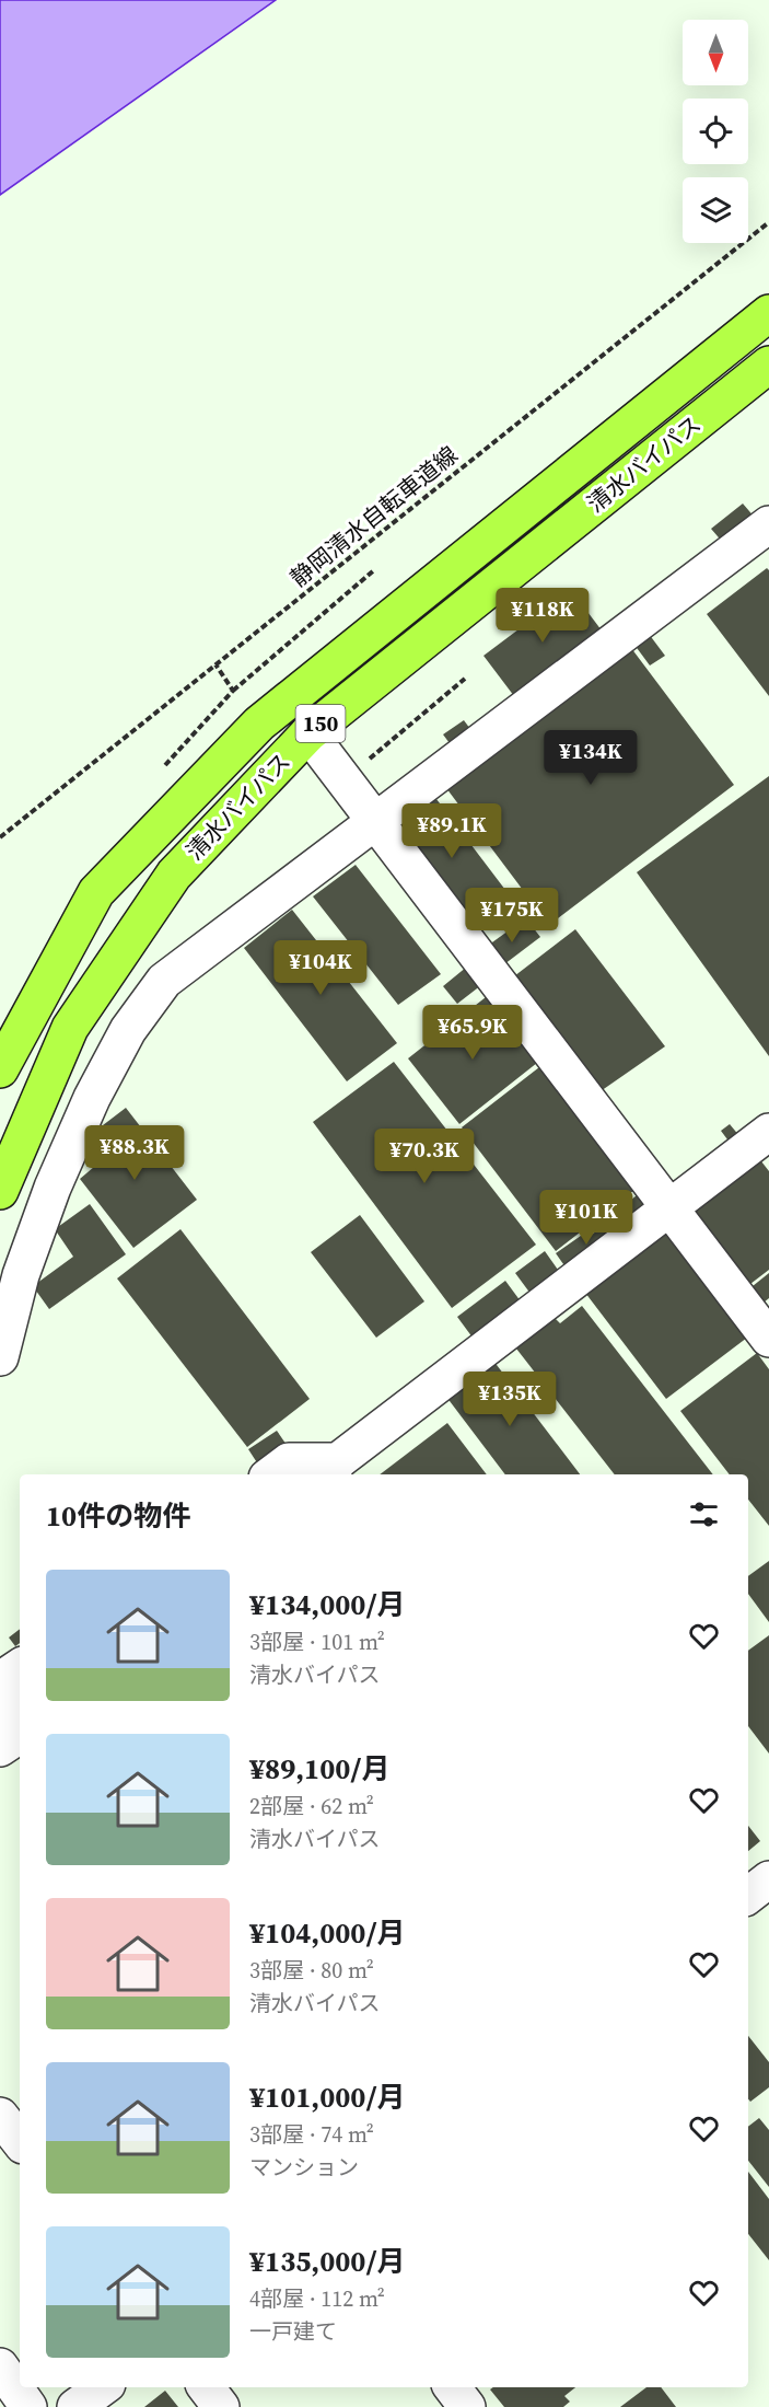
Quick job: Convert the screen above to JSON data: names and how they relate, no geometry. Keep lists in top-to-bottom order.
{
  "streets": {
    "highway": ["清水バイパス", "150"],
    "path": ["静岡清水自転車道線"]
  },
  "north": "bottom",
  "page": {
    "price": [
      "¥118K",
      "¥134K",
      "¥89.1K",
      "¥175K",
      "¥104K",
      "¥65.9K",
      "¥88.3K",
      "¥70.3K",
      "¥101K",
      "¥135K"
    ],
    "heading": "10件の物件",
    "list": [
      {
        "name": "¥134,000/月",
        "note": "3部屋 · 101 m² · 清水バイパス"
      },
      {
        "name": "¥89,100/月",
        "note": "2部屋 · 62 m² · 清水バイパス"
      },
      {
        "name": "¥104,000/月",
        "note": "3部屋 · 80 m² · 清水バイパス"
      },
      {
        "name": "¥101,000/月",
        "note": "3部屋 · 74 m² · マンション"
      },
      {
        "name": "¥135,000/月",
        "note": "4部屋 · 112 m² · 一戸建て"
      }
    ]
  }
}
